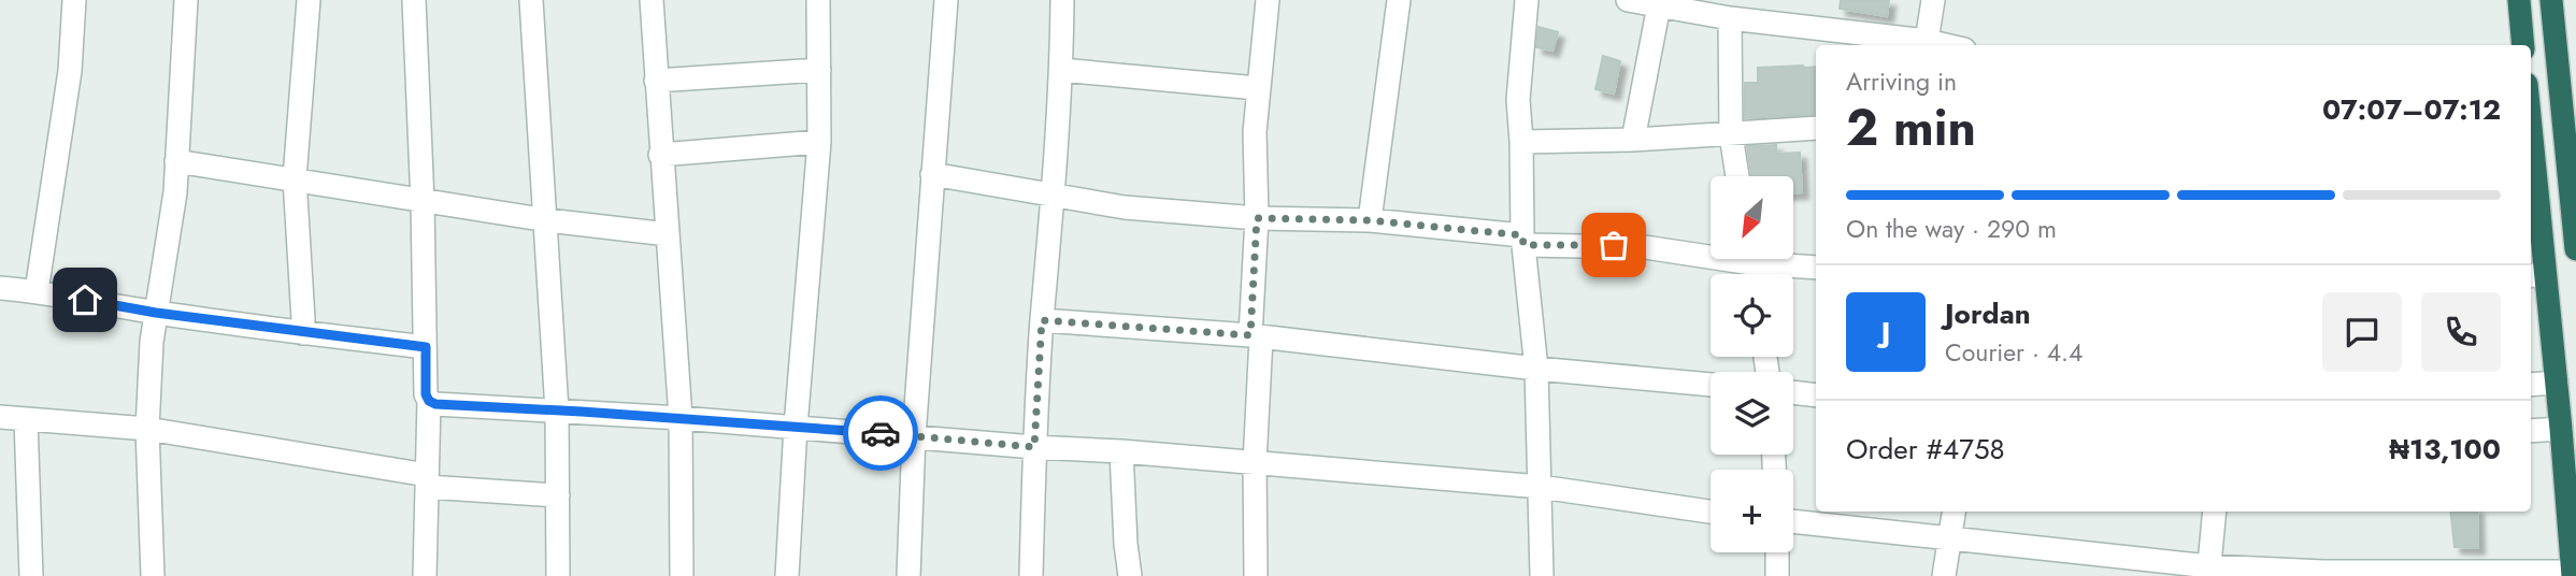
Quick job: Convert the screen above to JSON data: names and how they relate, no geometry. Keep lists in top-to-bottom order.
{
  "north": "bottom left",
  "page": {
    "heading": ["2 min", "Arriving in", "07:07–07:12"],
    "panel": [
      "Jordan",
      "Courier · 4.4",
      "Order #4758",
      "₦13,100"
    ],
    "bar": "On the way · 290 m",
    "map_buttons": "+",
    "round": "J"
  }
}
